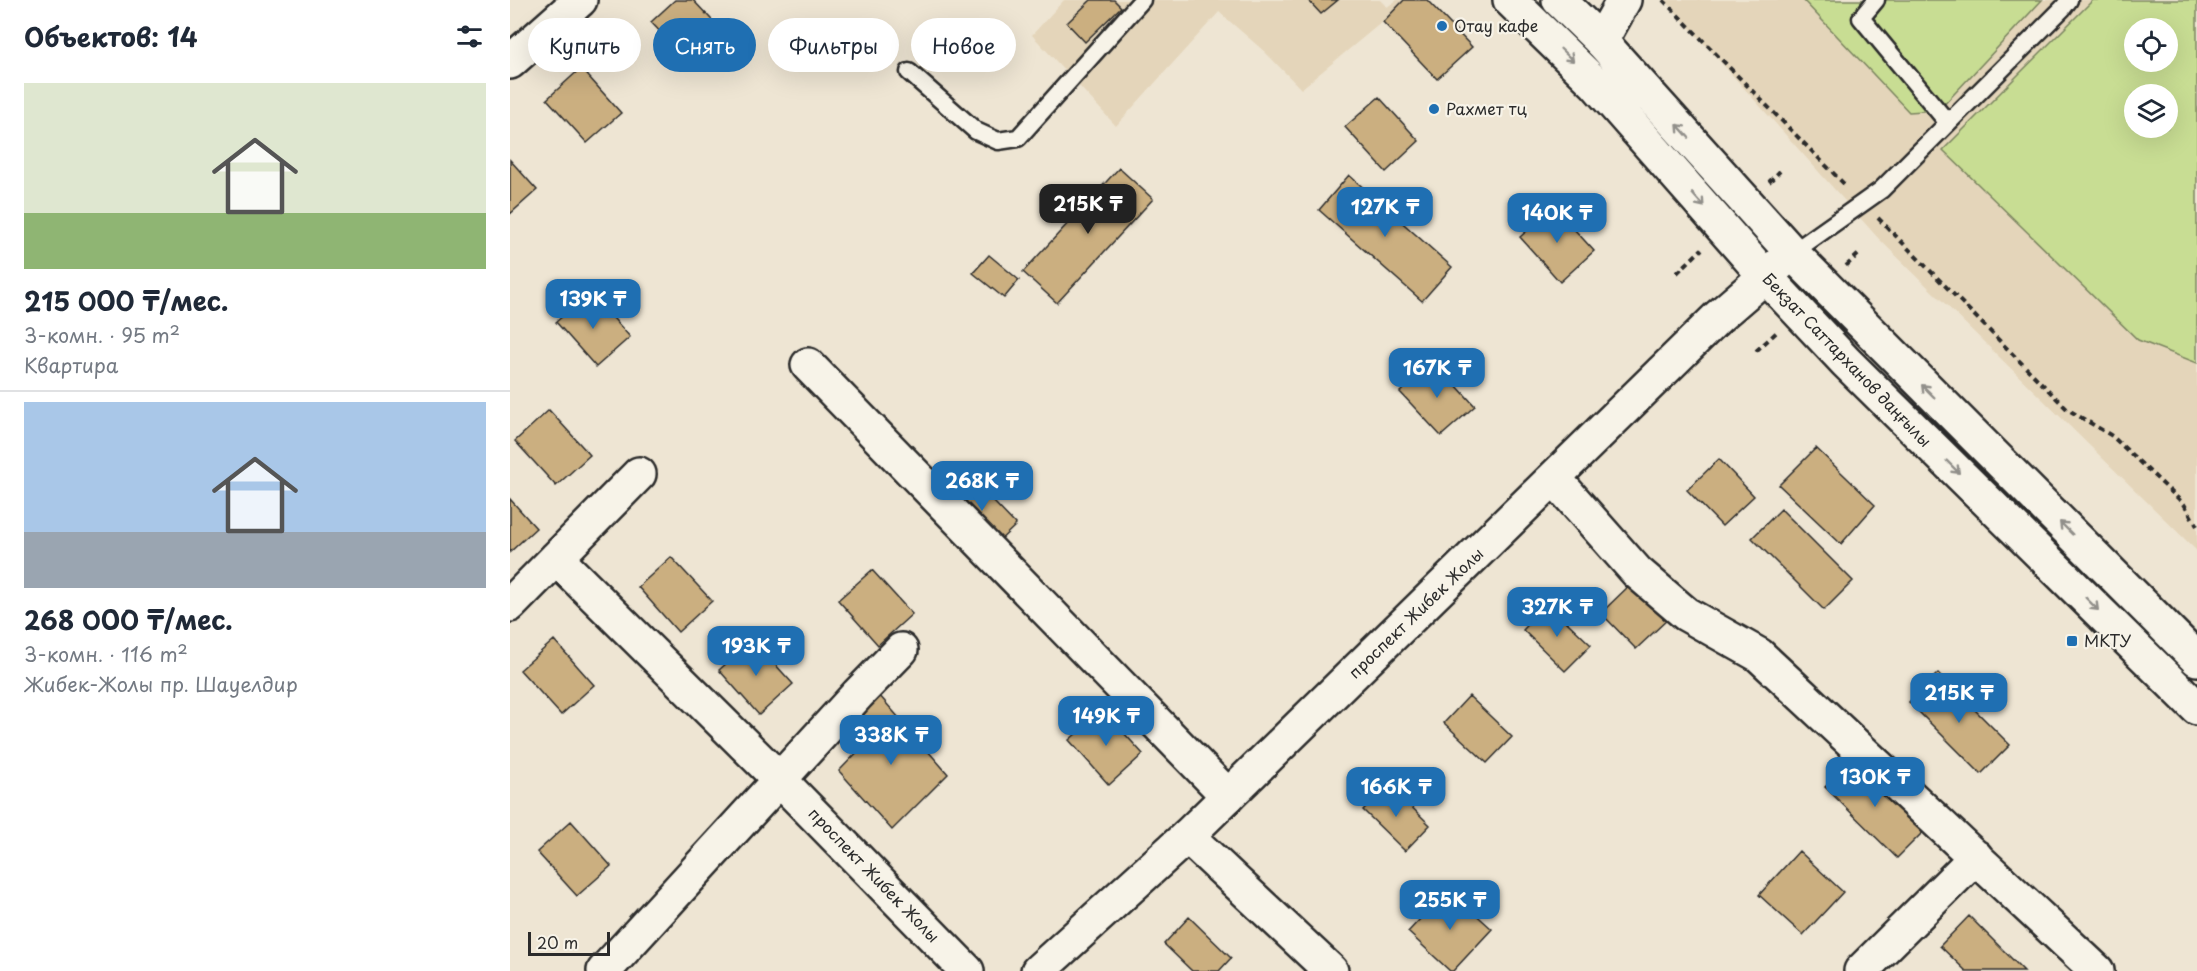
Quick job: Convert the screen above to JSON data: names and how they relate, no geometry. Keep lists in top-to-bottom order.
{
  "streets": {
    "street": ["Бекзат Саттарханов даңғылы", "проспект Жибек Жолы"]
  },
  "crossings": [
    ["Бекзат Саттарханов даңғылы", "проспект Жибек Жолы"]
  ],
  "places": {
    "other": ["Отау кафе", "Рахмет тц"],
    "transit": ["МКТУ"]
  },
  "scale_bar": "20 m",
  "page": {
    "heading": "Объектов: 14",
    "chip": [
      "Купить",
      "Снять",
      "Фильтры",
      "Новое"
    ],
    "list": [
      {
        "name": "215 000 ₸/мес.",
        "note": "3-комн. · 95 m² · Квартира"
      },
      {
        "name": "268 000 ₸/мес.",
        "note": "3-комн. · 116 m² · Жибек-Жолы пр. Шауелдир"
      }
    ],
    "price": [
      "215K ₸",
      "127K ₸",
      "140K ₸",
      "139K ₸",
      "167K ₸",
      "268K ₸",
      "327K ₸",
      "193K ₸",
      "215K ₸",
      "149K ₸",
      "338K ₸",
      "130K ₸",
      "166K ₸",
      "255K ₸"
    ],
    "scale": "20 m"
  }
}
